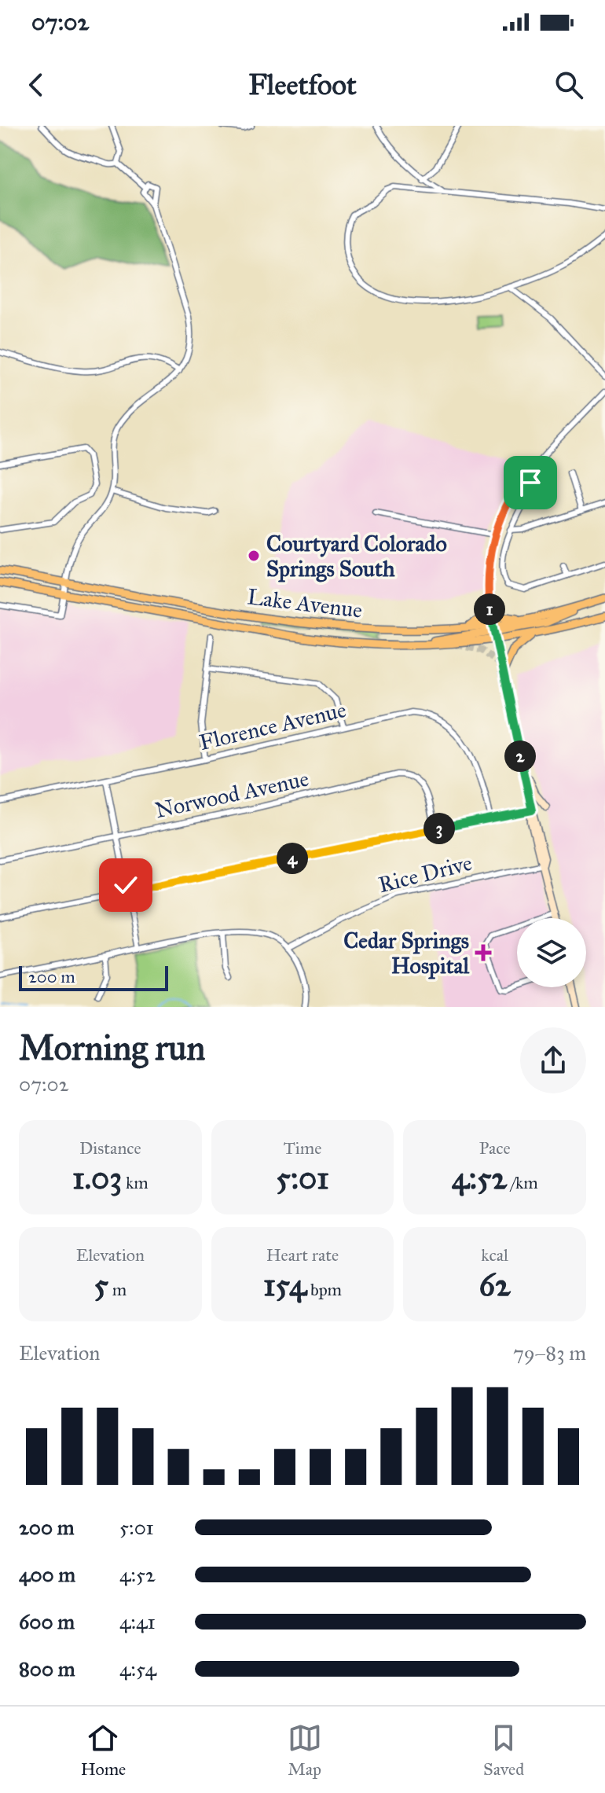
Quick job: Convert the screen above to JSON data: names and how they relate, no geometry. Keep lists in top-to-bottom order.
{
  "streets": {
    "main road": ["Lake Avenue"],
    "street": ["Florence Avenue", "Norwood Avenue", "Rice Drive"]
  },
  "places": {
    "other": ["Courtyard Colorado Springs South"],
    "health": ["Cedar Springs Hospital"]
  },
  "scale_bar": "200 m",
  "page": {
    "status": "07:02",
    "header": "Fleetfoot",
    "pins": [
      "1",
      "2",
      "3",
      "4"
    ],
    "scale": "200 m",
    "heading": ["Morning run", "07:02"],
    "stats": [
      ["Distance", "1.03 km"],
      ["Time", "5:01"],
      ["Pace", "4:52 /km"],
      ["Elevation", "5 m"],
      ["Heart rate", "154 bpm"],
      ["kcal", "62"]
    ],
    "chart": ["Elevation", "79–83 m"],
    "list": [
      {
        "name": "200 m",
        "note": "5:01"
      },
      {
        "name": "400 m",
        "note": "4:52"
      },
      {
        "name": "600 m",
        "note": "4:41"
      },
      {
        "name": "800 m",
        "note": "4:54"
      }
    ],
    "tabs": ["Home", "Map", "Saved"]
  }
}
